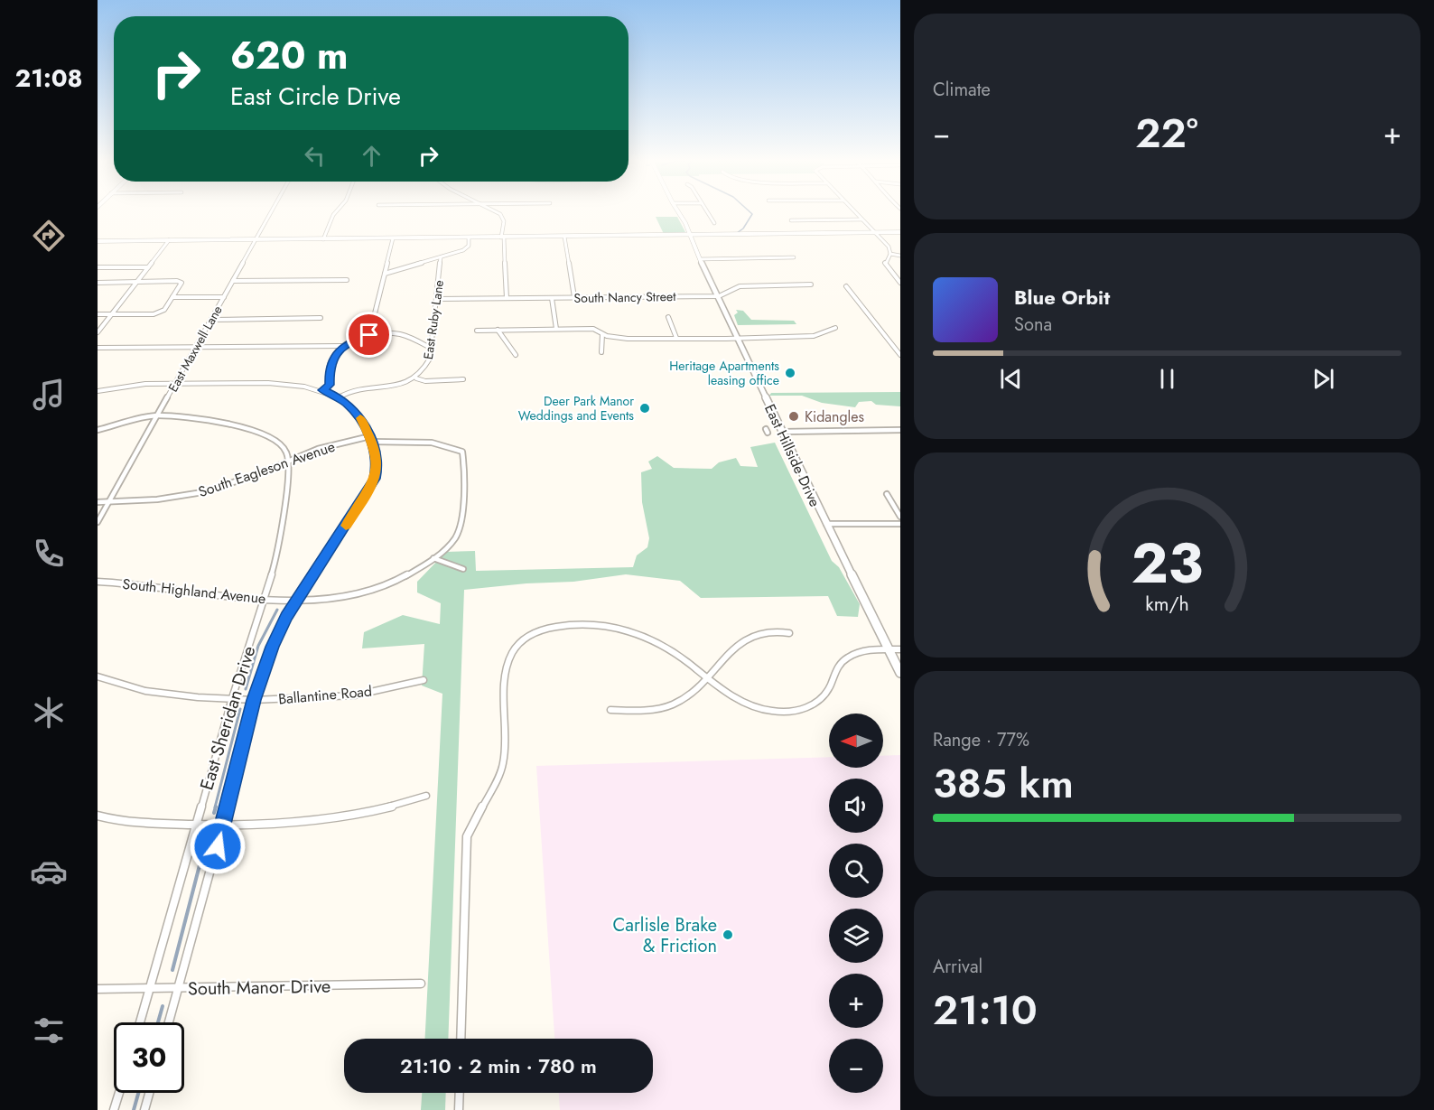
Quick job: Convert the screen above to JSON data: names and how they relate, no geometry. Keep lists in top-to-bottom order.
{
  "streets": {
    "main road": ["East Hillside Drive"],
    "street": [
      "South Nancy Street",
      "East Ruby Lane",
      "East Maxwell Lane",
      "South Eagleson Avenue",
      "South Highland Avenue",
      "Ballantine Road",
      "East Sheridan Drive",
      "South Manor Drive"
    ]
  },
  "crossings": [
    ["South Nancy Street", "East Ruby Lane"],
    ["South Nancy Street", "East Hillside Drive"],
    ["East Maxwell Lane", "South Eagleson Avenue"],
    ["South Eagleson Avenue", "South Highland Avenue"],
    ["South Eagleson Avenue", "East Sheridan Drive"],
    ["South Highland Avenue", "East Sheridan Drive"],
    ["Ballantine Road", "East Sheridan Drive"],
    ["East Sheridan Drive", "South Manor Drive"]
  ],
  "places": [
    "Heritage Apartments leasing office",
    "Deer Park Manor Weddings and Events",
    "Kidangles",
    "Carlisle Brake & Friction"
  ],
  "north": "left",
  "page": {
    "tabs": "21:08",
    "tile": [
      "Climate",
      ["Range · 77%", "385 km"],
      ["Arrival", "21:10"]
    ],
    "turn": ["620 m", "East Circle Drive"],
    "heat": ["−", "22°", "+"],
    "song": ["Blue Orbit", "Sona"],
    "map_buttons": ["+", "−"],
    "limit": "30",
    "trip": "21:10 · 2 min · 780 m",
    "gauge": ["23", "km/h"]
  }
}
